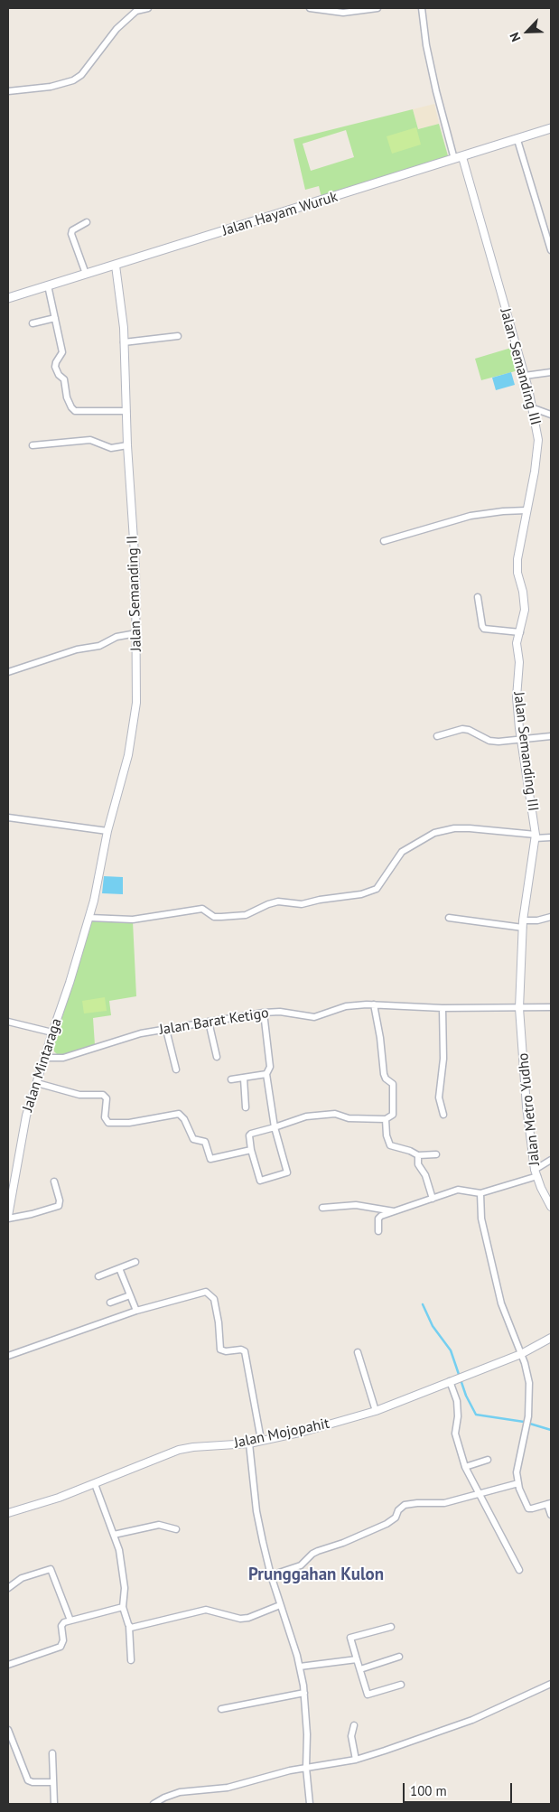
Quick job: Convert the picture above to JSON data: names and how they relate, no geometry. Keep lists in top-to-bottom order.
{
  "streets": {
    "main road": ["Jalan Hayam Wuruk"],
    "street": [
      "Jalan Semanding III",
      "Jalan Semanding II",
      "Jalan Barat Ketigo",
      "Jalan Mintaraga",
      "Jalan Metro Yudho",
      "Jalan Mojopahit"
    ]
  },
  "crossings": [
    ["Jalan Hayam Wuruk", "Jalan Semanding III"],
    ["Jalan Hayam Wuruk", "Jalan Semanding II"],
    ["Jalan Semanding III", "Jalan Barat Ketigo"],
    ["Jalan Semanding III", "Jalan Metro Yudho"],
    ["Jalan Semanding II", "Jalan Mintaraga"],
    ["Jalan Barat Ketigo", "Jalan Mintaraga"],
    ["Jalan Barat Ketigo", "Jalan Metro Yudho"]
  ],
  "districts": ["Prunggahan Kulon"],
  "scale_bar": "100 m",
  "north": "bottom left"
}
